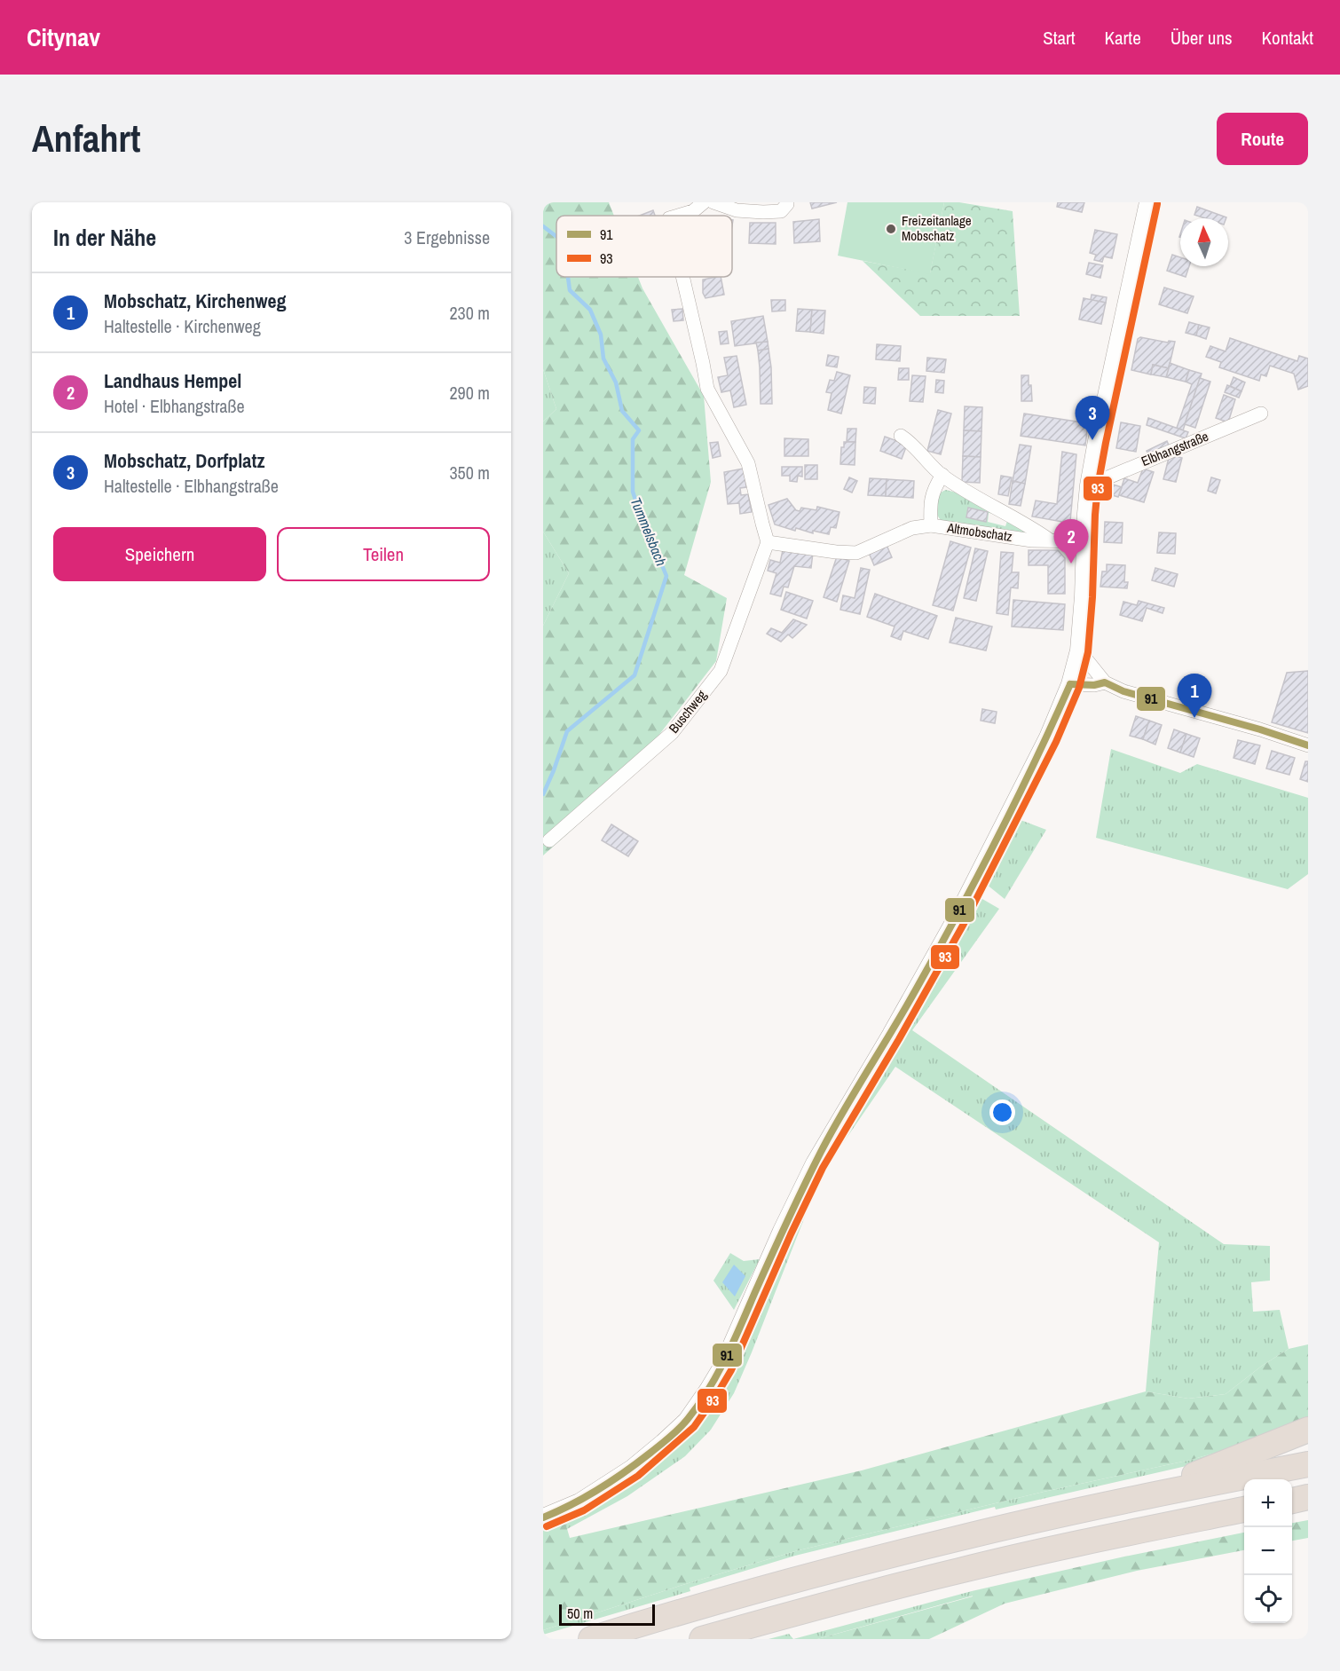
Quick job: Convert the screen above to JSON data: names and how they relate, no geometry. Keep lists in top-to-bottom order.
{
  "streets": {
    "street": ["Elbhangstraße", "Altmobschatz", "Buschweg"]
  },
  "water": ["Tummelsbach"],
  "places": ["Freizeitanlage Mobschatz"],
  "lines": ["transit line 93", "transit line 91"],
  "legend": ["91", "93"],
  "scale_bar": "50 m",
  "north": "top",
  "page": {
    "header": "Citynav",
    "nav": [
      "Start",
      "Karte",
      "Über uns",
      "Kontakt"
    ],
    "buttons": [
      "Route",
      ["Speichern", "Teilen"]
    ],
    "title": "Anfahrt",
    "heading": ["In der Nähe", "3 Ergebnisse"],
    "list": [
      {
        "mark": "1",
        "name": "Mobschatz, Kirchenweg",
        "note": "Haltestelle · Kirchenweg",
        "value": "230 m"
      },
      {
        "mark": "2",
        "name": "Landhaus Hempel",
        "note": "Hotel · Elbhangstraße",
        "value": "290 m"
      },
      {
        "mark": "3",
        "name": "Mobschatz, Dorfplatz",
        "note": "Haltestelle · Elbhangstraße",
        "value": "350 m"
      }
    ],
    "pins": ["3", "2", "1"],
    "map_buttons": ["+", "−"],
    "scale": "50 m"
  }
}
